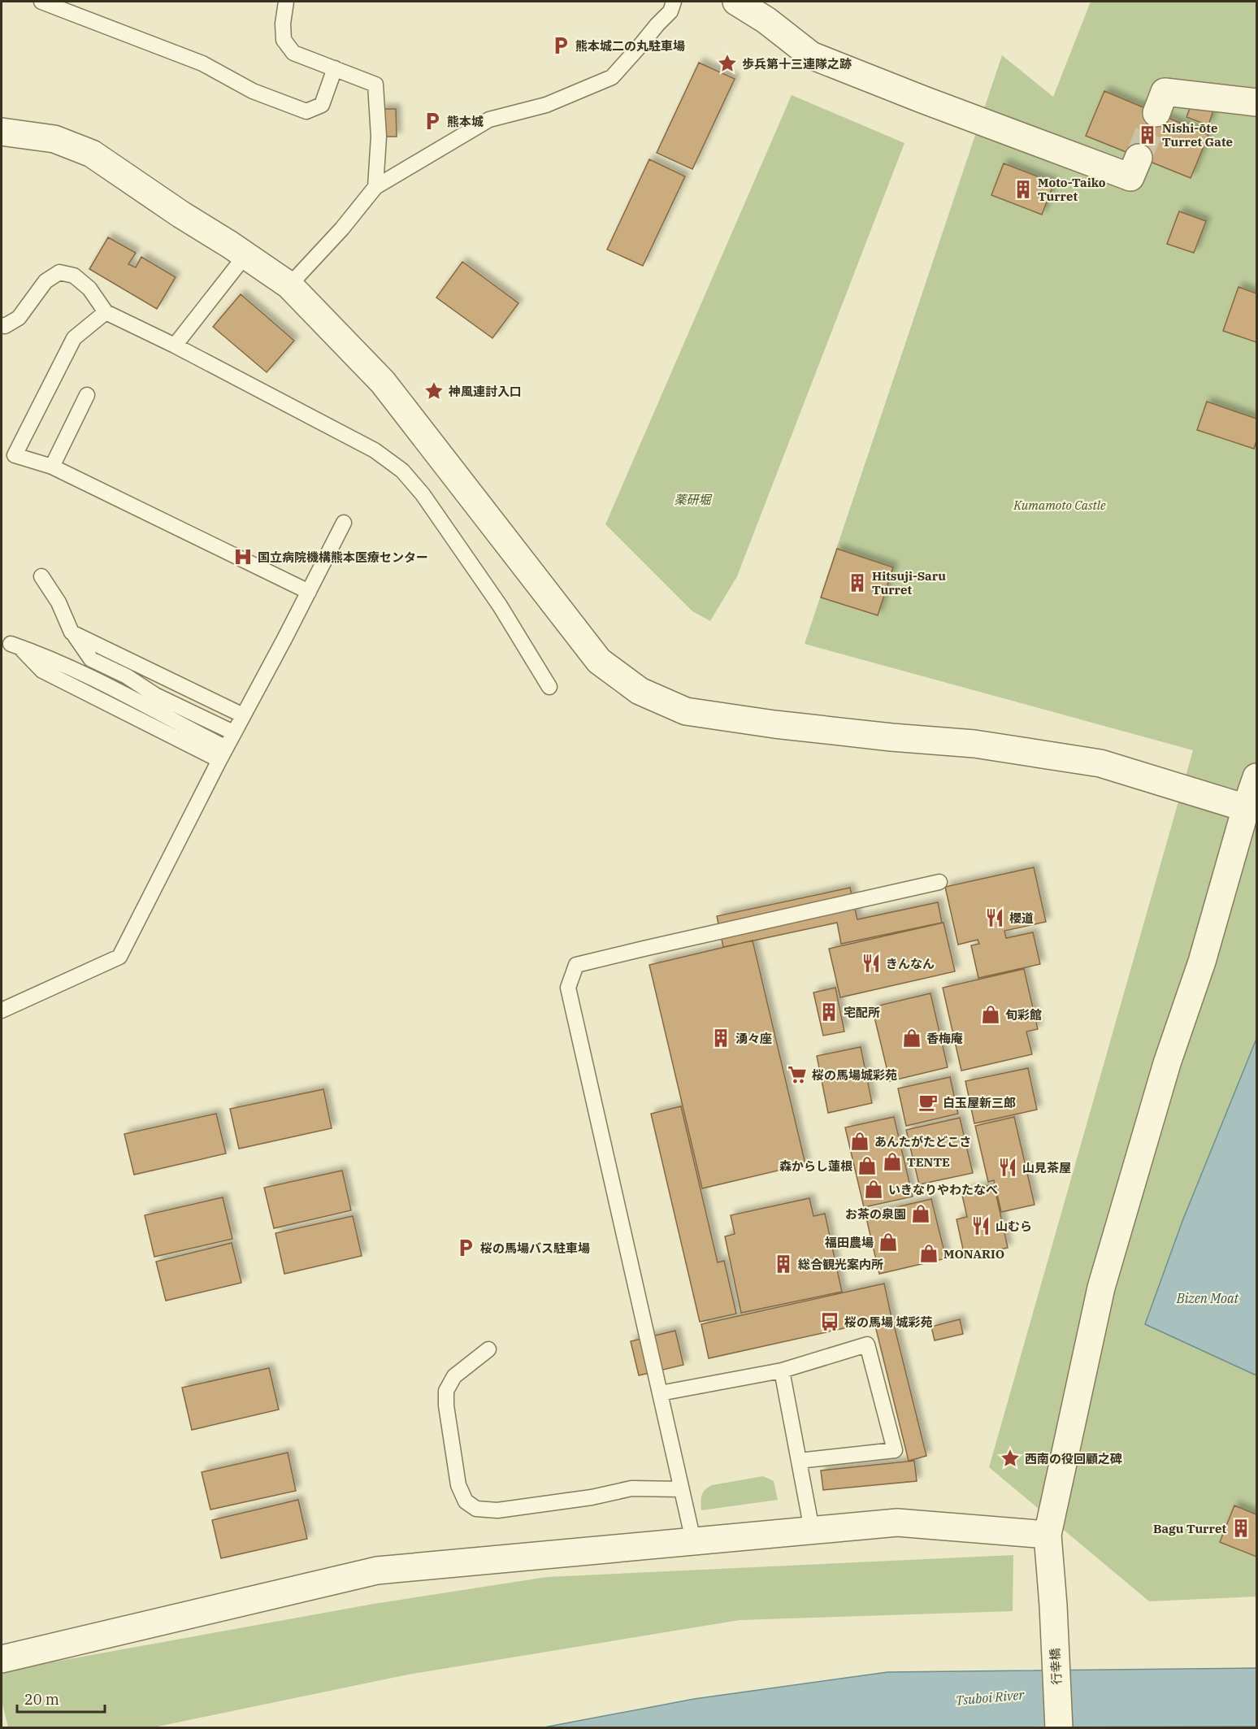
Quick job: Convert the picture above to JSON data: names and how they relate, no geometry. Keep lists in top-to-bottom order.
{
  "streets": {
    "street": ["行幸橋"]
  },
  "water": ["Bizen Moat", "Tsuboi River"],
  "parks": ["薬研堀", "Kumamoto Castle"],
  "places": {
    "parking": ["熊本城二の丸駐車場", "熊本城", "桜の馬場バス駐車場"],
    "place": ["歩兵第十三連隊之跡", "神風連討入口", "西南の役回顧之碑"],
    "building": [
      "Nishi-ōte Turret Gate",
      "Moto-Taiko Turret",
      "Hitsuji-Saru Turret",
      "宅配所",
      "湧々座",
      "総合観光案内所",
      "Bagu Turret"
    ],
    "hospital": ["国立病院機構熊本医療センター"],
    "restaurant": [
      "櫻道",
      "きんなん",
      "山見茶屋",
      "山むら"
    ],
    "shop": [
      "旬彩館",
      "香梅庵",
      "あんたがたどこさ",
      "TENTE",
      "森からし蓮根",
      "いきなりやわたなべ",
      "お茶の泉園",
      "福田農場",
      "MONARIO"
    ],
    "supermarket": ["桜の馬場城彩苑"],
    "cafe": ["白玉屋新三郎"],
    "bus stop": ["桜の馬場 城彩苑"]
  },
  "scale_bar": "20 m"
}
